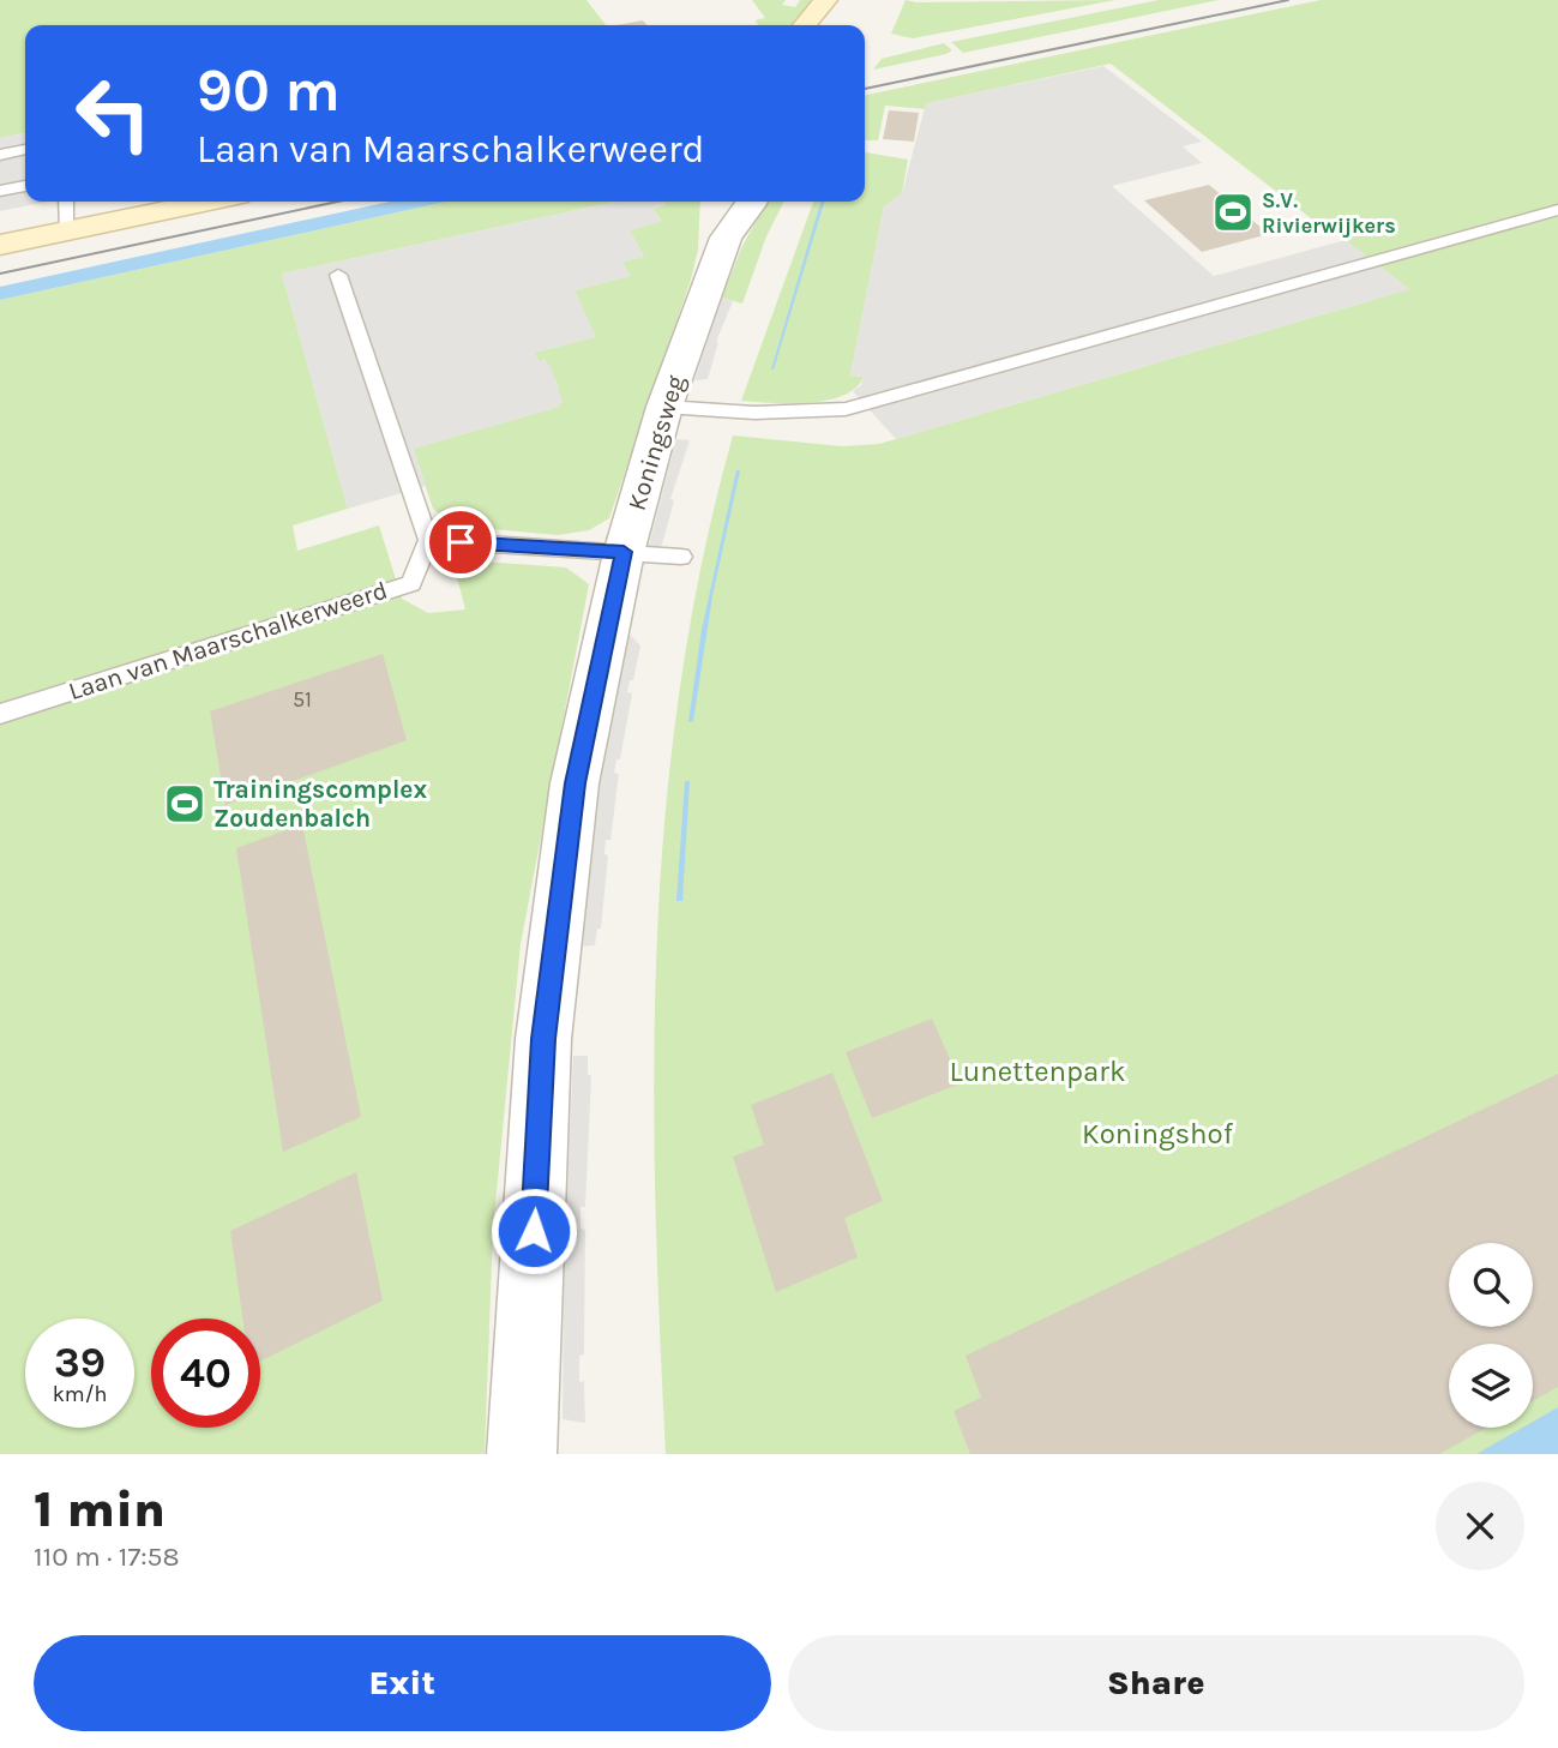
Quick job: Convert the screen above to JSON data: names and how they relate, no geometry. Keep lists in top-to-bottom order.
{
  "streets": {
    "street": ["Koningsweg"],
    "lane": ["Laan van Maarschalkerweerd"]
  },
  "parks": ["Lunettenpark", "Koningshof"],
  "places": {
    "sports": ["S.V. Rivierwijkers", "Trainingscomplex Zoudenbalch"]
  },
  "house_numbers": ["51"],
  "page": {
    "turn": ["90 m", "Laan van Maarschalkerweerd"],
    "speed": "39 km/h",
    "limit": "40",
    "heading": ["1 min", "110 m · 17:58"],
    "buttons": ["Exit", "Share"]
  }
}
